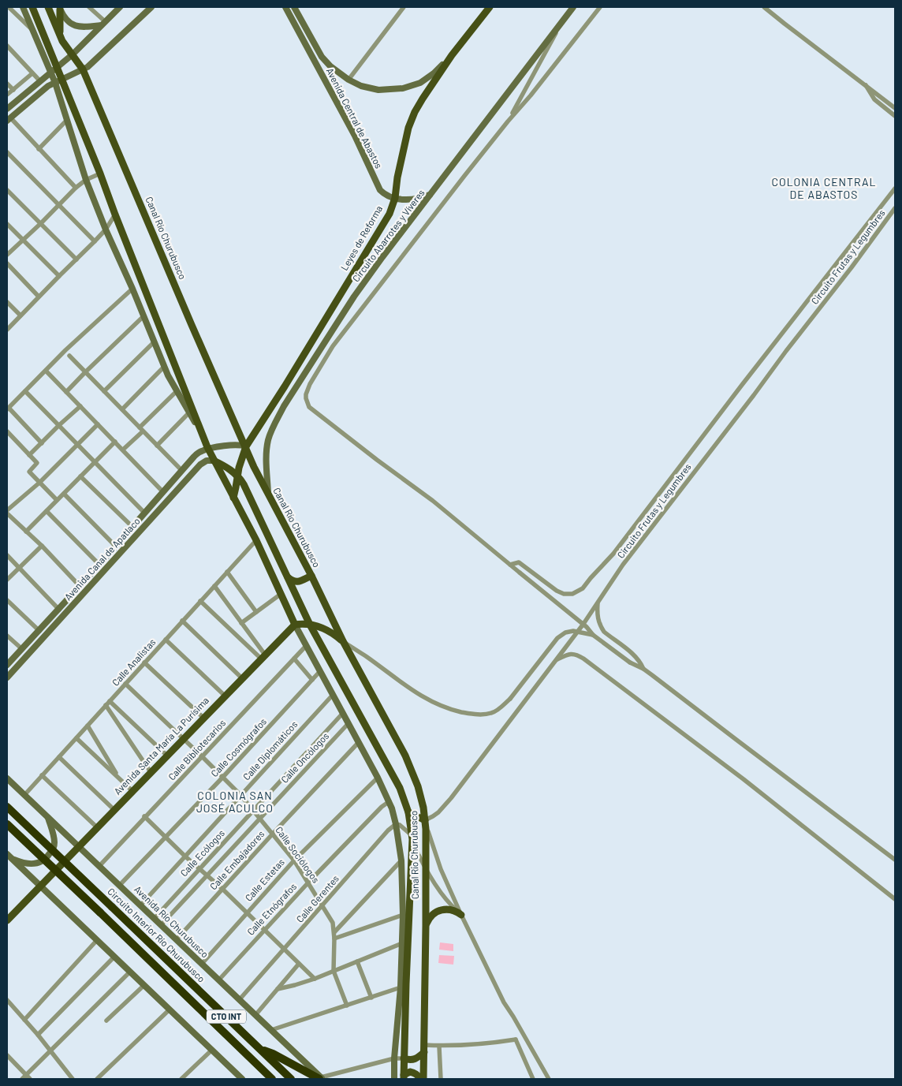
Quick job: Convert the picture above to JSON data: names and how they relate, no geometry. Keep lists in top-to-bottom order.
{
  "streets": {
    "highway": ["Circuito Interior Río Churubusco", "CTO INT"],
    "main road": ["Canal Río Churubusco", "Leyes de Reforma", "Avenida Santa María La Purísima"],
    "street": [
      "Avenida Central de Abastos",
      "Circuito Abarrotes y Víveres",
      "Circuito Frutas y Legumbres",
      "Avenida Canal de Apatlaco",
      "Calle Analistas",
      "Calle Cosmógrafos",
      "Calle Bibliotecarios",
      "Calle Diplomáticos",
      "Calle Oncólogos",
      "Calle Ecólogos",
      "Calle Sociólogos",
      "Calle Embajadores",
      "Calle Estetas",
      "Calle Gerentes",
      "Calle Etnógrafos",
      "Avenida Río Churubusco"
    ]
  },
  "crossings": [
    ["Avenida Central de Abastos", "Circuito Abarrotes y Víveres"],
    ["Avenida Central de Abastos", "Leyes de Reforma"],
    ["Circuito Abarrotes y Víveres", "Canal Río Churubusco"],
    ["Canal Río Churubusco", "Leyes de Reforma"],
    ["Canal Río Churubusco", "Circuito Frutas y Legumbres"],
    ["Canal Río Churubusco", "Avenida Canal de Apatlaco"],
    ["Canal Río Churubusco", "Calle Analistas"],
    ["Canal Río Churubusco", "Avenida Santa María La Purísima"],
    ["Canal Río Churubusco", "Calle Cosmógrafos"],
    ["Canal Río Churubusco", "Calle Bibliotecarios"],
    ["Canal Río Churubusco", "Calle Diplomáticos"],
    ["Canal Río Churubusco", "Calle Oncólogos"],
    ["Canal Río Churubusco", "Calle Ecólogos"],
    ["Canal Río Churubusco", "Calle Embajadores"],
    ["Canal Río Churubusco", "Calle Estetas"],
    ["Canal Río Churubusco", "Calle Gerentes"],
    ["Canal Río Churubusco", "Calle Etnógrafos"],
    ["Calle Analistas", "Calle Sociólogos"],
    ["Calle Analistas", "Avenida Río Churubusco"],
    ["Avenida Santa María La Purísima", "Calle Sociólogos"],
    ["Avenida Santa María La Purísima", "Avenida Río Churubusco"],
    ["Calle Cosmógrafos", "Calle Sociólogos"],
    ["Calle Cosmógrafos", "Avenida Río Churubusco"],
    ["Calle Bibliotecarios", "Calle Sociólogos"],
    ["Calle Bibliotecarios", "Avenida Río Churubusco"],
    ["Calle Diplomáticos", "Calle Sociólogos"],
    ["Calle Diplomáticos", "Avenida Río Churubusco"],
    ["Calle Oncólogos", "Calle Sociólogos"],
    ["Calle Oncólogos", "Avenida Río Churubusco"],
    ["Calle Ecólogos", "Calle Sociólogos"],
    ["Calle Ecólogos", "Avenida Río Churubusco"],
    ["Calle Sociólogos", "Calle Embajadores"],
    ["Calle Sociólogos", "Calle Estetas"],
    ["Calle Sociólogos", "Calle Gerentes"],
    ["Calle Sociólogos", "Calle Etnógrafos"],
    ["Calle Embajadores", "Avenida Río Churubusco"],
    ["Calle Estetas", "Avenida Río Churubusco"],
    ["Calle Gerentes", "Avenida Río Churubusco"],
    ["Calle Etnógrafos", "Avenida Río Churubusco"]
  ],
  "districts": ["COLONIA CENTRAL DE ABASTOS", "COLONIA SAN JOSÉ ACULCO"]
}
